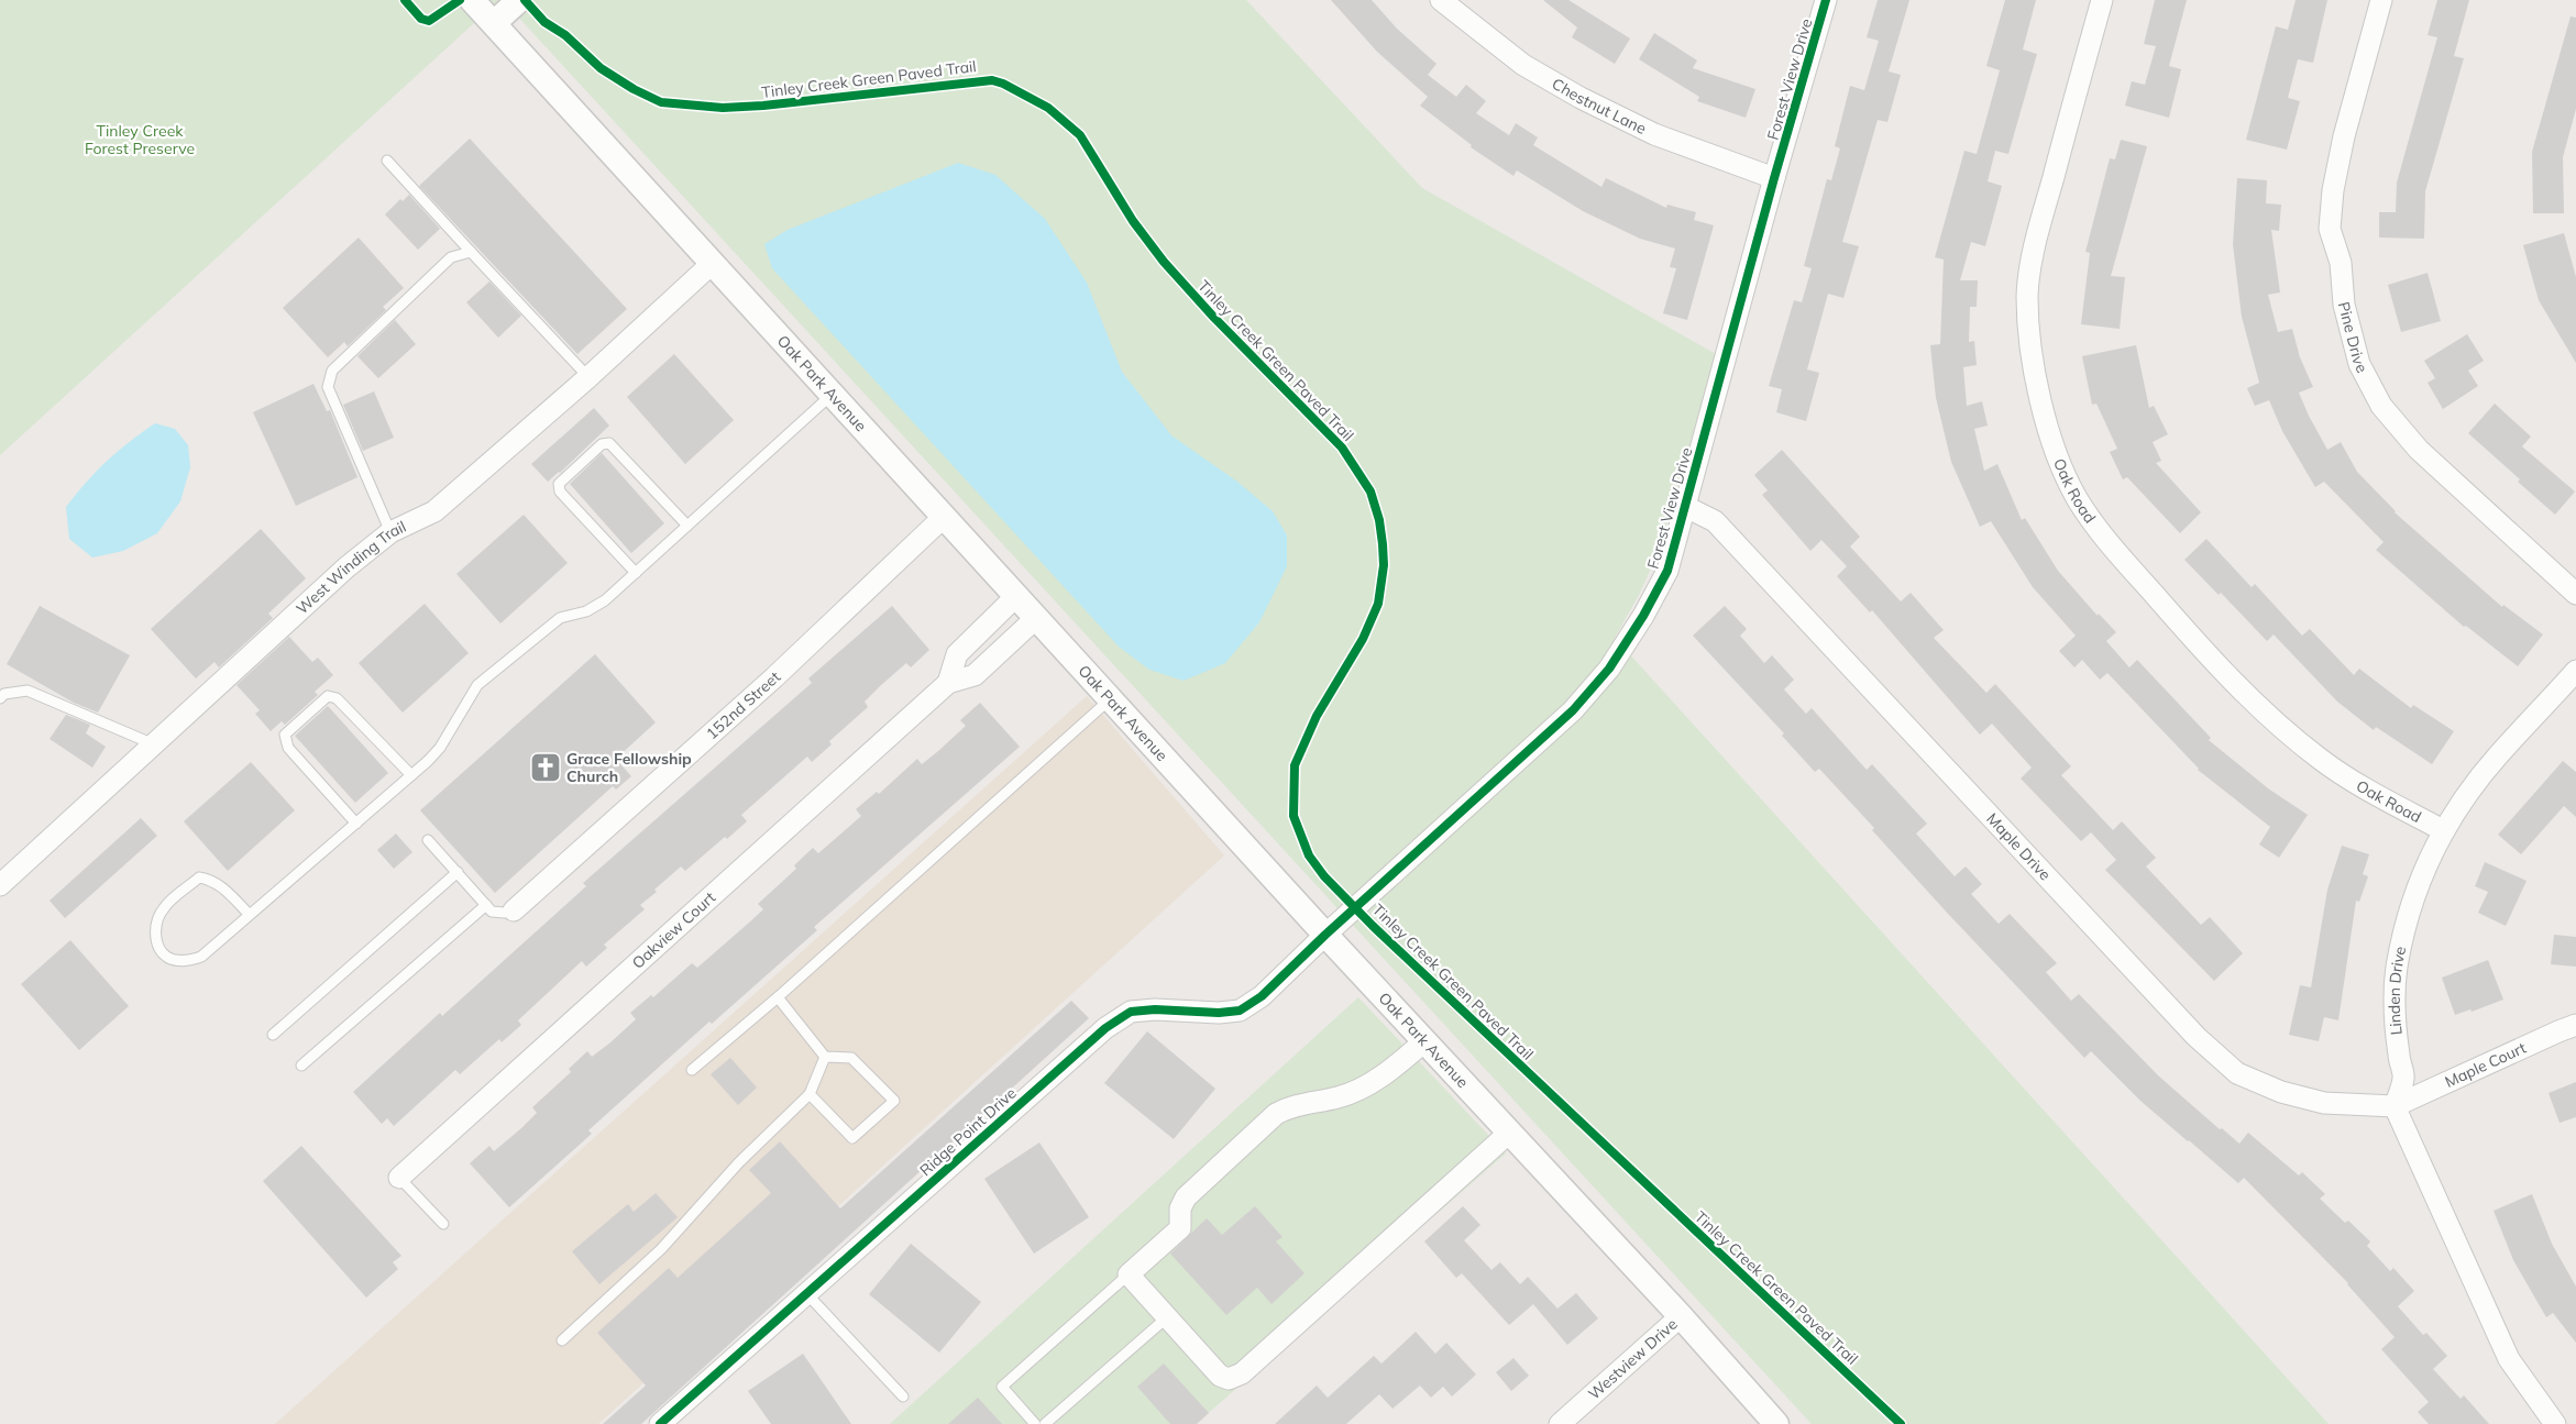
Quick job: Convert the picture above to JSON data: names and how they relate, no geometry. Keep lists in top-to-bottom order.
{
  "streets": {
    "street": [
      "Forest View Drive",
      "Chestnut Lane",
      "Pine Drive",
      "Oak Park Avenue",
      "Oak Road",
      "West Winding Trail",
      "152nd Street",
      "Maple Drive",
      "Oakview Court",
      "Linden Drive",
      "Maple Court",
      "Ridge Point Drive",
      "Westview Drive"
    ],
    "cycle path": ["Tinley Creek Green Paved Trail"]
  },
  "crossings": [
    ["Forest View Drive", "Chestnut Lane"],
    ["Forest View Drive", "Oak Park Avenue"],
    ["Forest View Drive", "Maple Drive"],
    ["Forest View Drive", "Ridge Point Drive"],
    ["Oak Park Avenue", "West Winding Trail"],
    ["Oak Park Avenue", "152nd Street"],
    ["Oak Park Avenue", "Oakview Court"],
    ["Oak Park Avenue", "Ridge Point Drive"],
    ["Oak Park Avenue", "Westview Drive"],
    ["Oak Road", "Linden Drive"],
    ["Maple Drive", "Linden Drive"],
    ["Maple Drive", "Maple Court"],
    ["Linden Drive", "Maple Court"]
  ],
  "parks": ["Tinley Creek Forest Preserve"],
  "places": {
    "church": ["Grace Fellowship Church"]
  }
}
